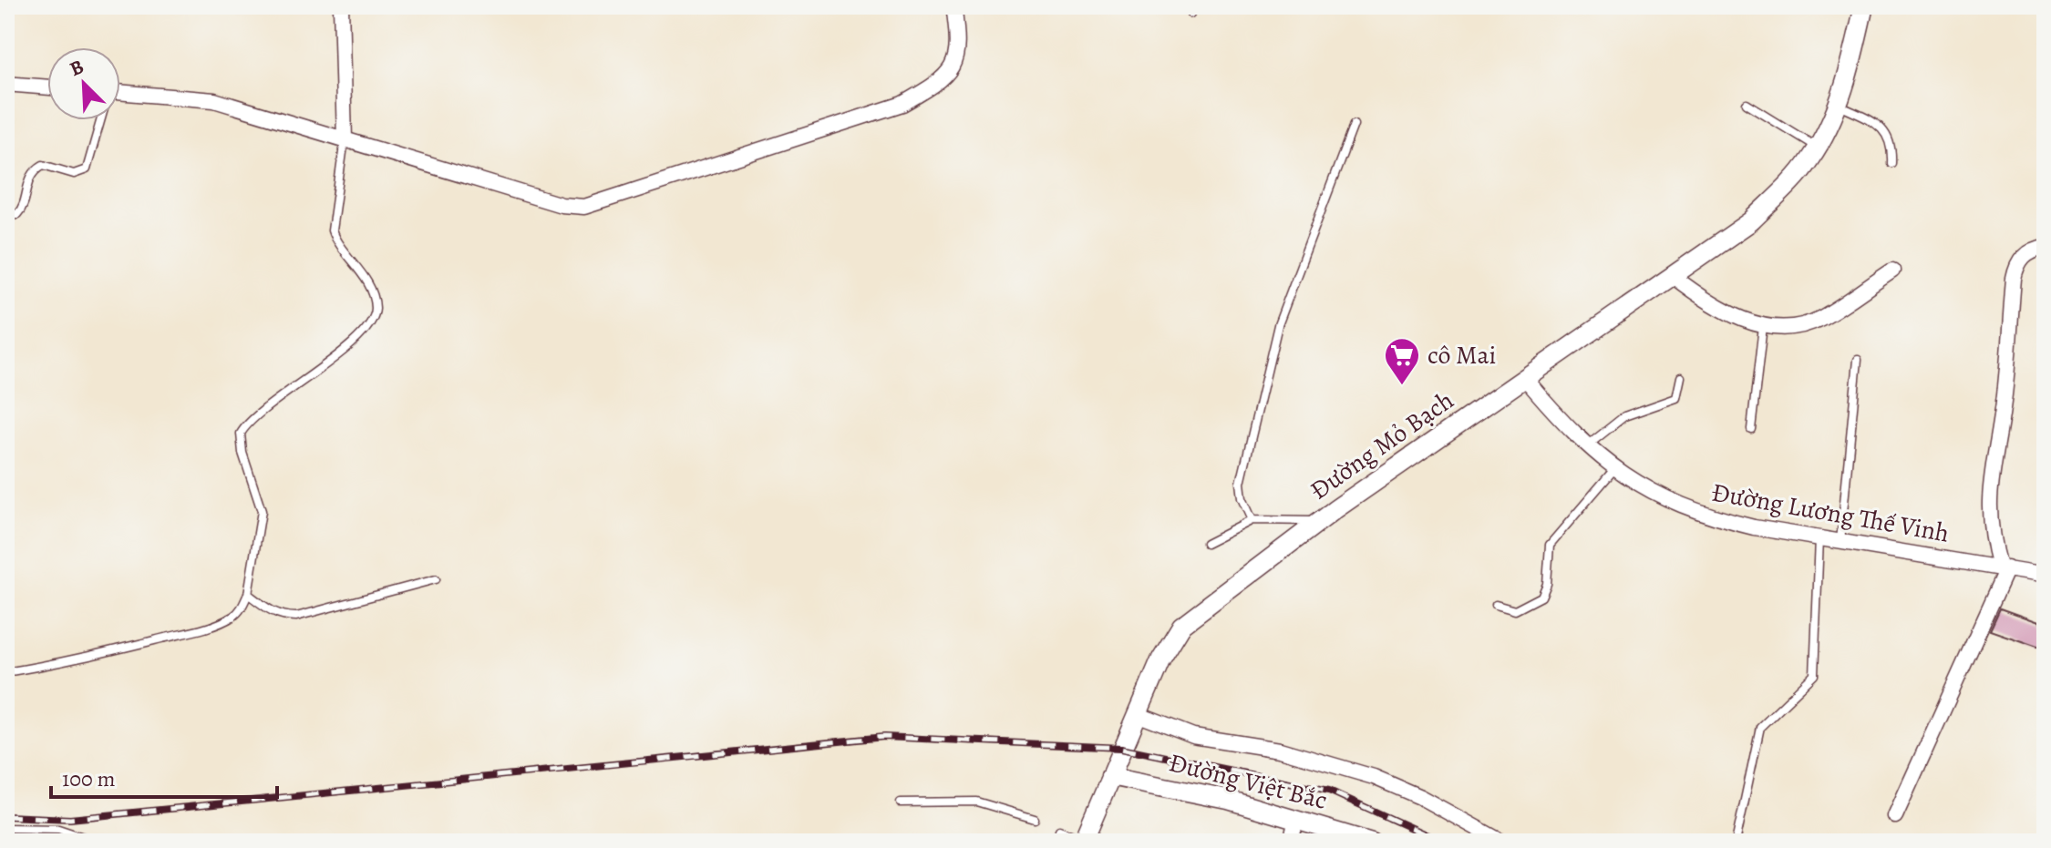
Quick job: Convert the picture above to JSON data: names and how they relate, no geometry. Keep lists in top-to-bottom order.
{
  "streets": {
    "street": ["Đường Mỏ Bạch", "Đường Lương Thế Vinh", "Đường Việt Bắc"]
  },
  "crossings": [
    ["Đường Mỏ Bạch", "Đường Lương Thế Vinh"],
    ["Đường Mỏ Bạch", "Đường Việt Bắc"]
  ],
  "places": {
    "supermarket": ["cô Mai"]
  },
  "scale_bar": "100 m",
  "north": "top left"
}
